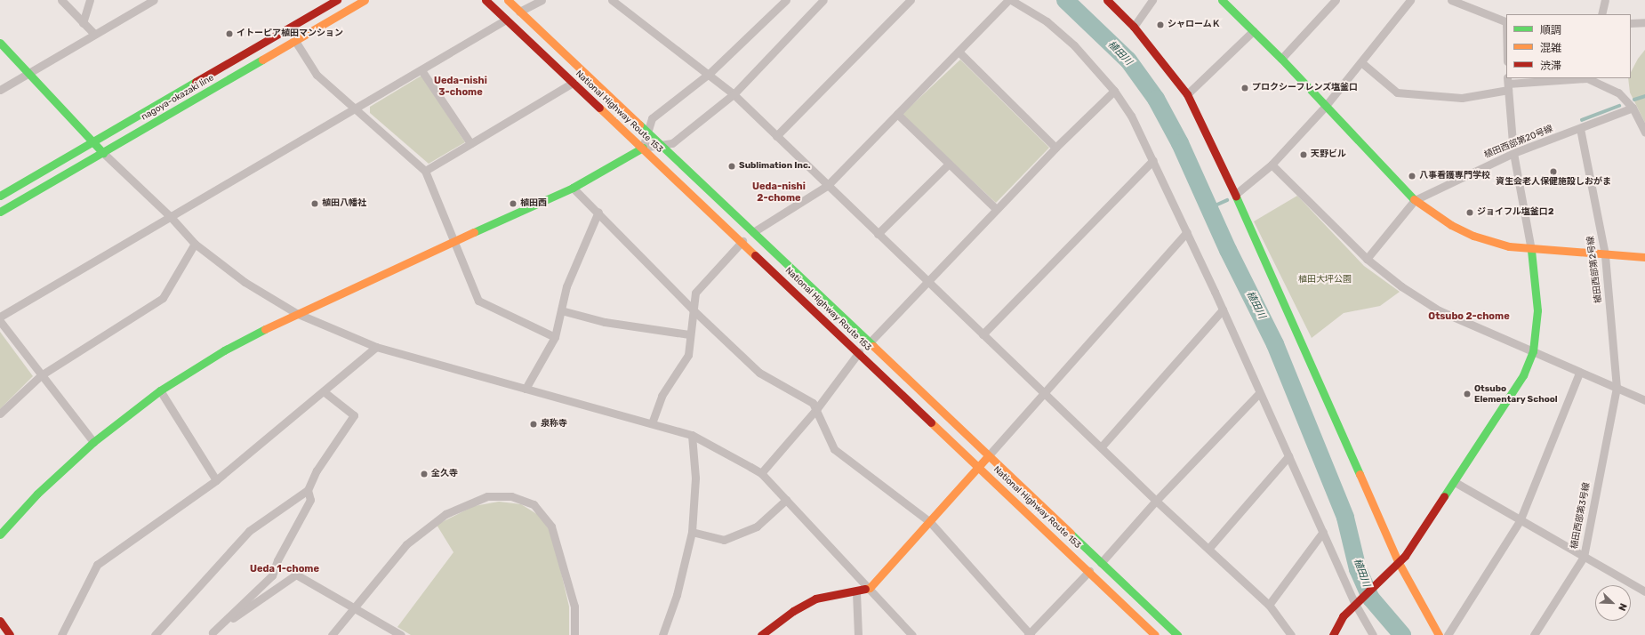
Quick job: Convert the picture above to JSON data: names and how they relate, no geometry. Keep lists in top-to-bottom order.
{
  "streets": {
    "main road": ["nagoya-okazaki line", "National Highway Route 153"],
    "street": ["植田西部第20号線", "植田西部第2号線", "植田西部第3号線"]
  },
  "crossings": [
    ["植田西部第20号線", "植田西部第2号線"],
    ["植田西部第2号線", "植田西部第3号線"]
  ],
  "districts": [
    "Ueda-nishi 3-chome",
    "Ueda-nishi 2-chome",
    "Otsubo 2-chome",
    "Ueda 1-chome"
  ],
  "water": ["植田川"],
  "parks": ["植田大坪公園"],
  "places": [
    "シャロームＫ",
    "イトーピア植田マンション",
    "プロクシーフレンズ塩釜口",
    "天野ビル",
    "Sublimation Inc.",
    "資生会老人保健施設しおがま",
    "八事看護専門学校",
    "植田八幡社",
    "植田西",
    "ジョイフル塩釜口2",
    "Otsubo Elementary School",
    "泉称寺",
    "全久寺"
  ],
  "legend": ["順調", "混雑", "渋滞"],
  "north": "bottom right"
}
